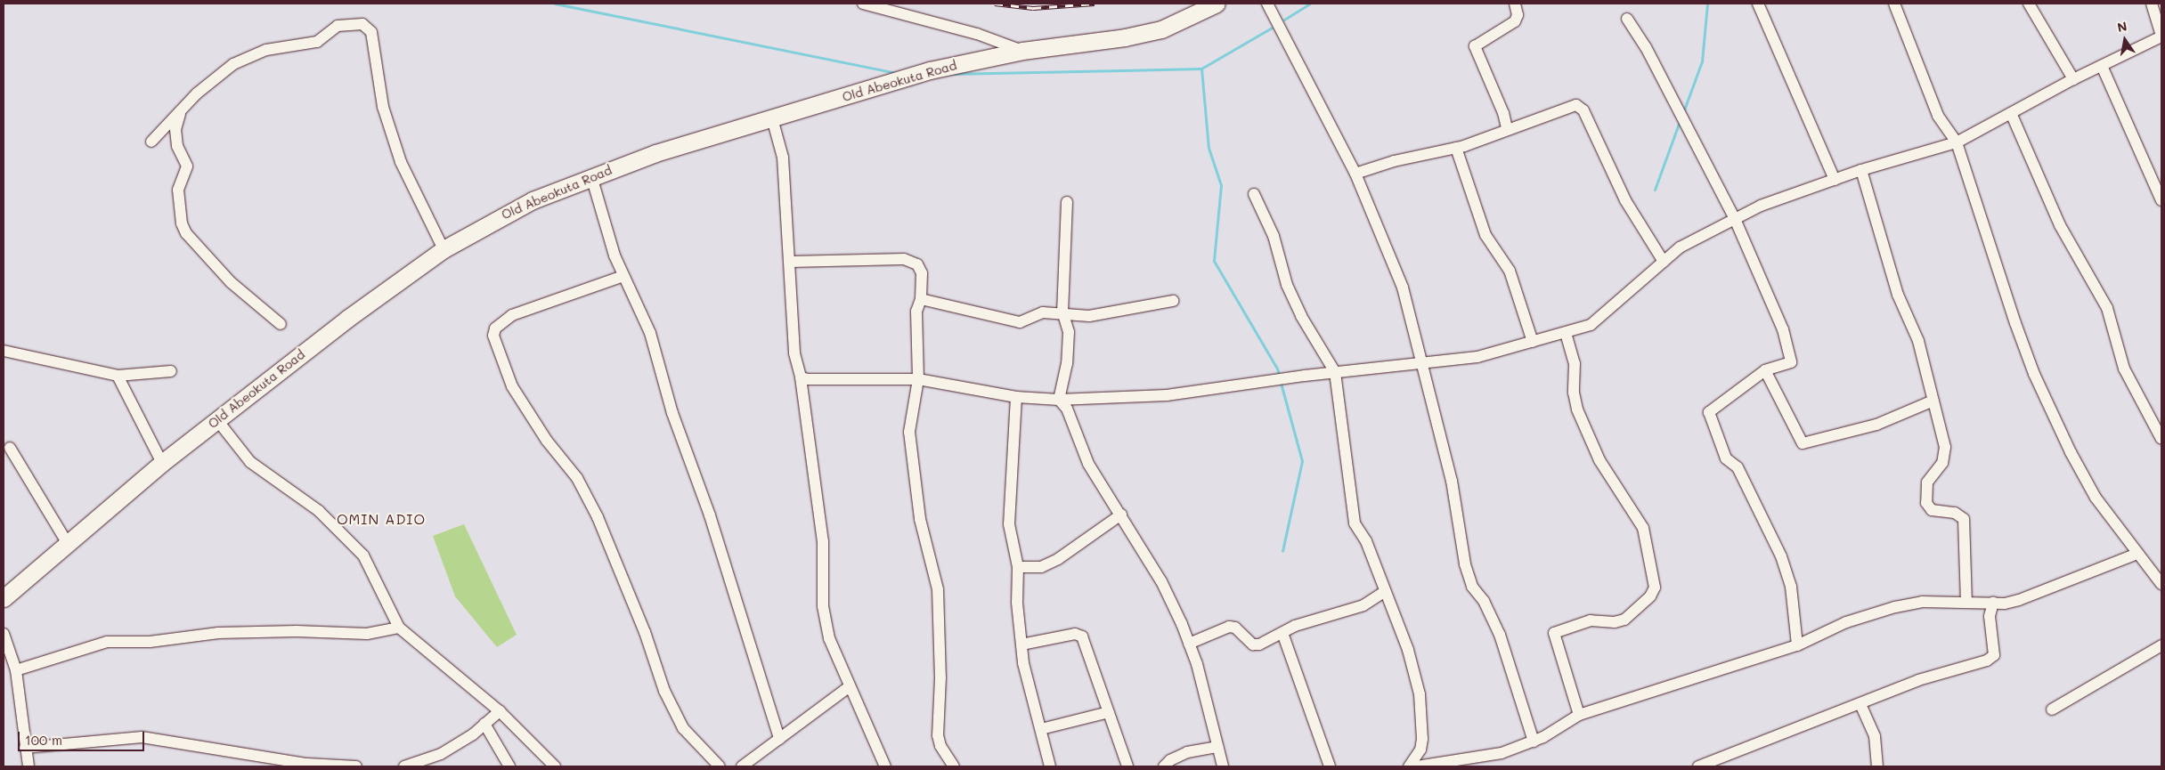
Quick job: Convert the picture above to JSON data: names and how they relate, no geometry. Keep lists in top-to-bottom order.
{
  "streets": {
    "highway": ["Old Abeokuta Road"]
  },
  "districts": ["OMIN ADIO"],
  "scale_bar": "100 m",
  "north": "top"
}
